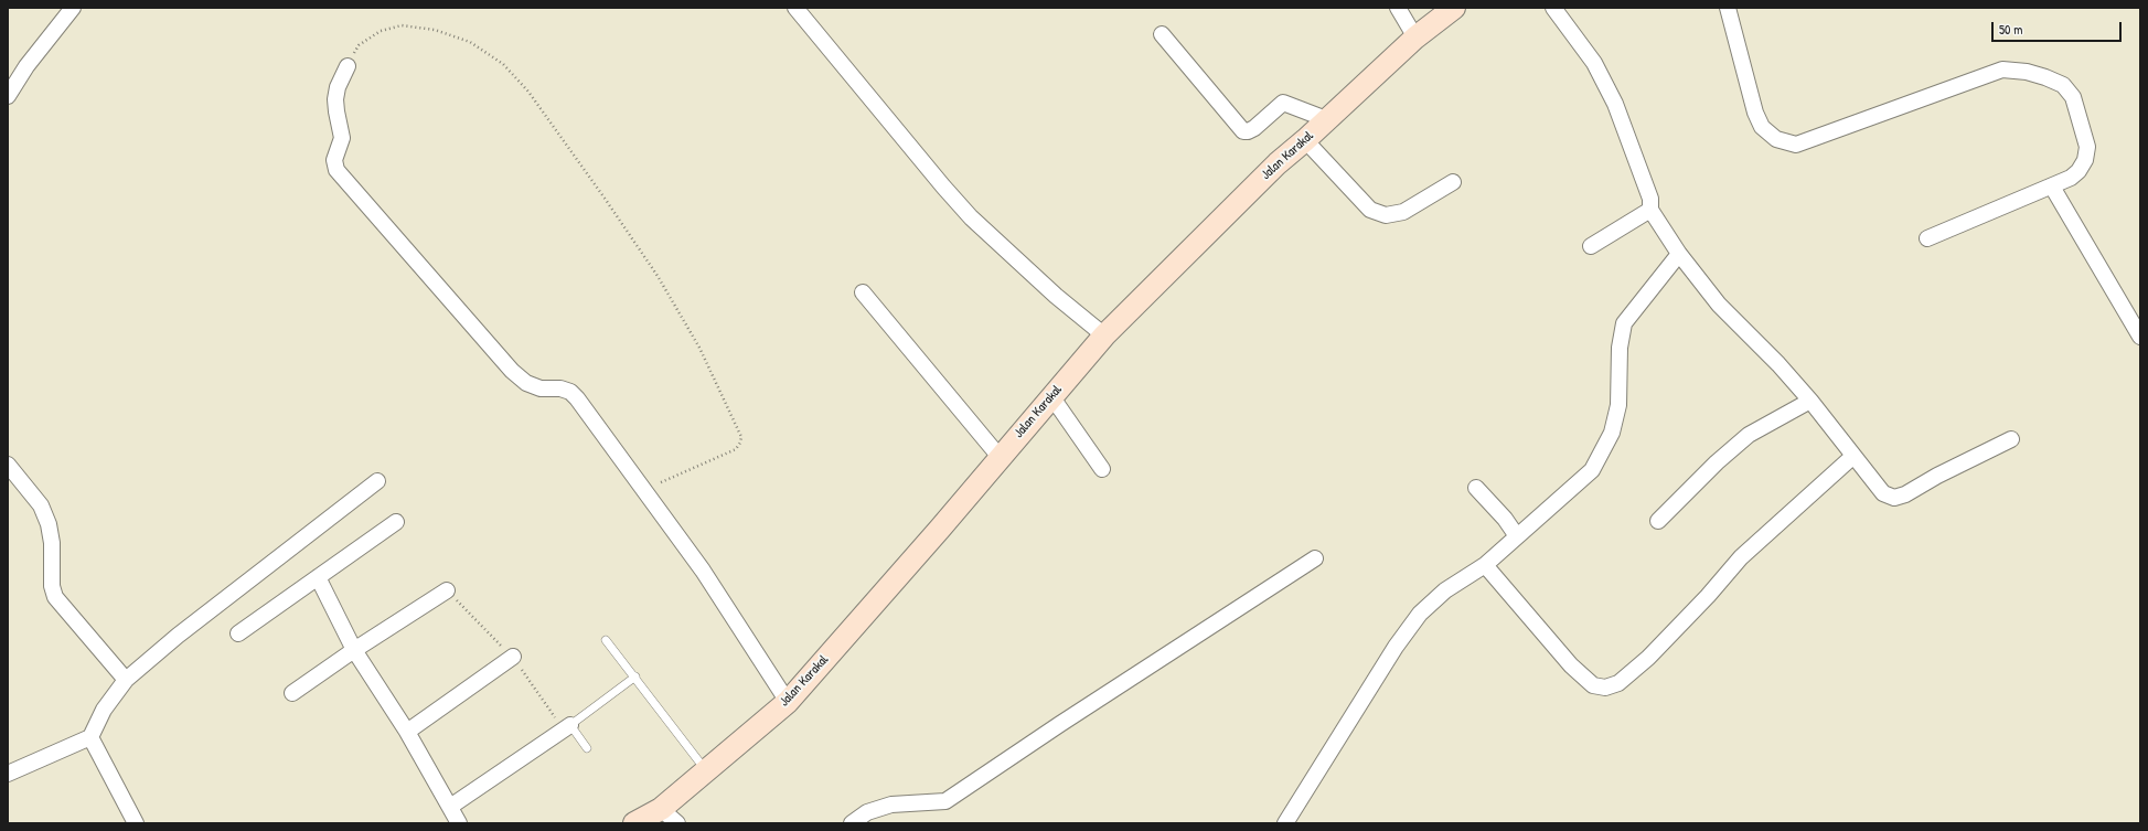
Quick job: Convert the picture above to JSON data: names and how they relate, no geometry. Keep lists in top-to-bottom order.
{
  "streets": {
    "main road": ["Jalan Karakal"]
  },
  "scale_bar": "50 m"
}
